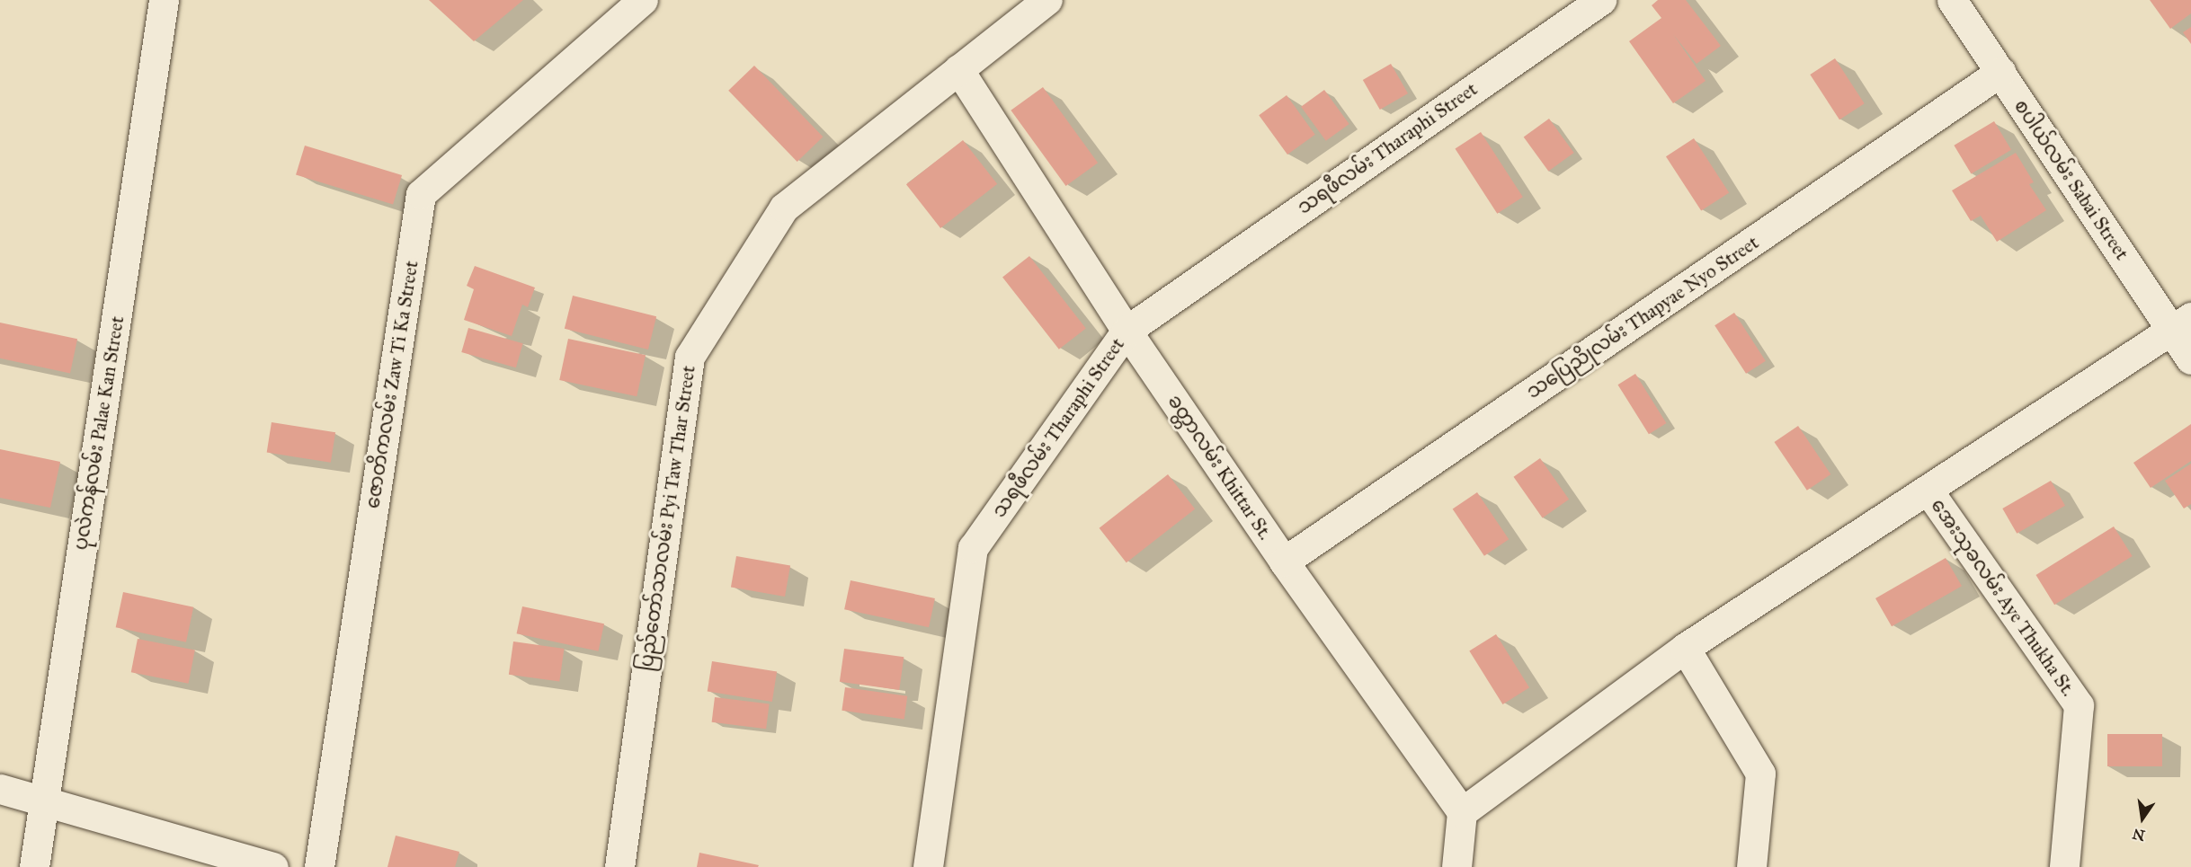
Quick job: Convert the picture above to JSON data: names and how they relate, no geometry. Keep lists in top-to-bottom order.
{
  "streets": {
    "street": [
      "သရဖီလမ်း Tharaphi Street",
      "စပါယ်လမ်း Sabai Street",
      "သပြေညိုလမ်း Thapyae Nyo Street",
      "ဇောတိကလမ်း Zaw Ti Ka Street",
      "ပုလဲကန်လမ်း Palae Kan Street",
      "ခတ္တာလမ်း Khittar St.",
      "ပြည်တော်သာလမ်း Pyi Taw Thar Street",
      "အေးသုခလမ်း Aye Thukha St."
    ]
  },
  "crossings": [
    ["သရဖီလမ်း Tharaphi Street", "ခတ္တာလမ်း Khittar St."],
    ["စပါယ်လမ်း Sabai Street", "သပြေညိုလမ်း Thapyae Nyo Street"],
    ["သပြေညိုလမ်း Thapyae Nyo Street", "ခတ္တာလမ်း Khittar St."],
    ["ခတ္တာလမ်း Khittar St.", "ပြည်တော်သာလမ်း Pyi Taw Thar Street"]
  ],
  "north": "bottom"
}
